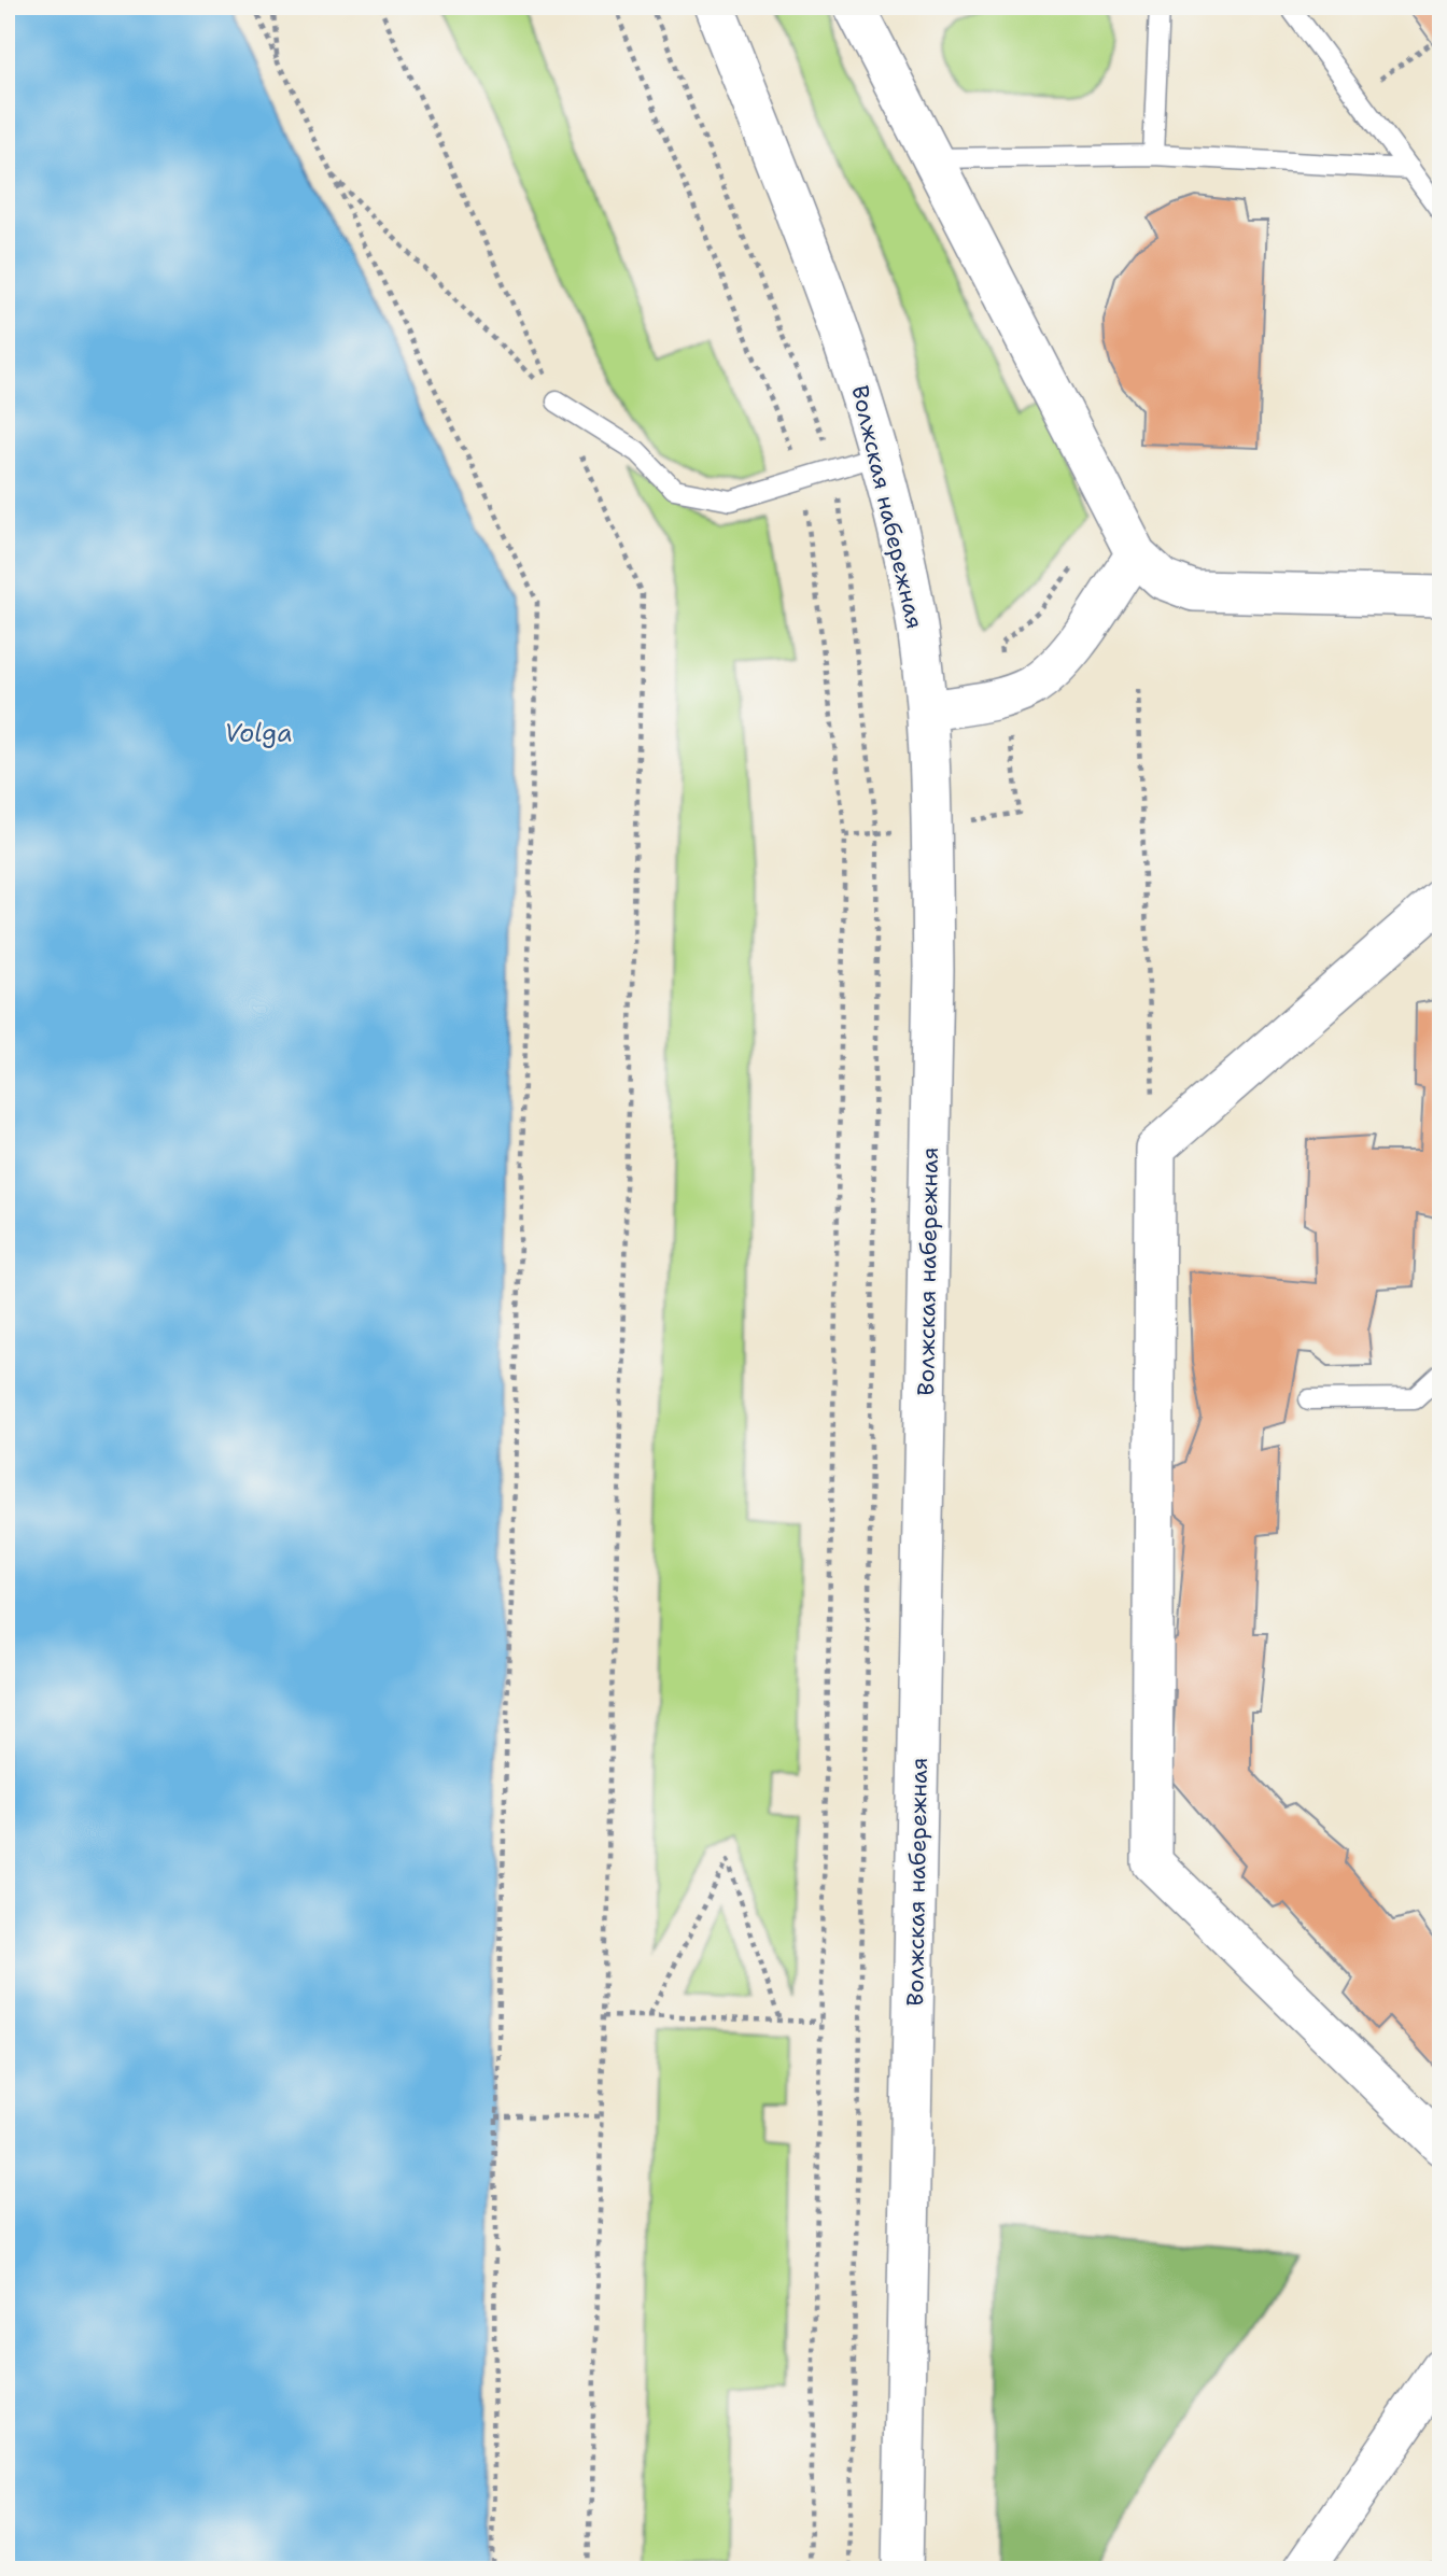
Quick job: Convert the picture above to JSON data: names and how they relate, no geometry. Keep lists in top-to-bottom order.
{
  "streets": {
    "street": ["Волжская набережная"]
  },
  "water": ["Volga"]
}
